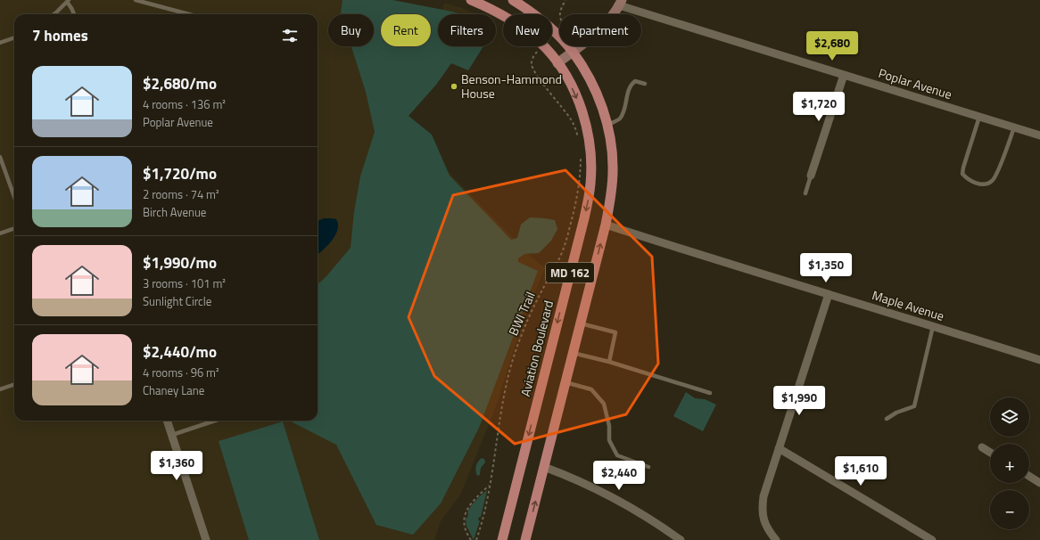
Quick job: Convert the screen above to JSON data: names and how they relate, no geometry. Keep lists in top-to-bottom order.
{
  "streets": {
    "main road": ["MD 162", "Aviation Boulevard"],
    "street": ["Poplar Avenue", "Maple Avenue"],
    "path": ["BWI Trail"]
  },
  "crossings": [
    ["MD 162", "Maple Avenue"]
  ],
  "places": ["Benson-Hammond House"],
  "page": {
    "chip": [
      "Buy",
      "Rent",
      "Filters",
      "New",
      "Apartment"
    ],
    "heading": "7 homes",
    "price": [
      "$2,680",
      "$1,720",
      "$1,350",
      "$1,990",
      "$1,360",
      "$1,610",
      "$2,440"
    ],
    "list": [
      {
        "name": "$2,680/mo",
        "note": "4 rooms · 136 m² · Poplar Avenue"
      },
      {
        "name": "$1,720/mo",
        "note": "2 rooms · 74 m² · Birch Avenue"
      },
      {
        "name": "$1,990/mo",
        "note": "3 rooms · 101 m² · Sunlight Circle"
      },
      {
        "name": "$2,440/mo",
        "note": "4 rooms · 96 m² · Chaney Lane"
      }
    ],
    "map_buttons": ["+", "−"]
  }
}
